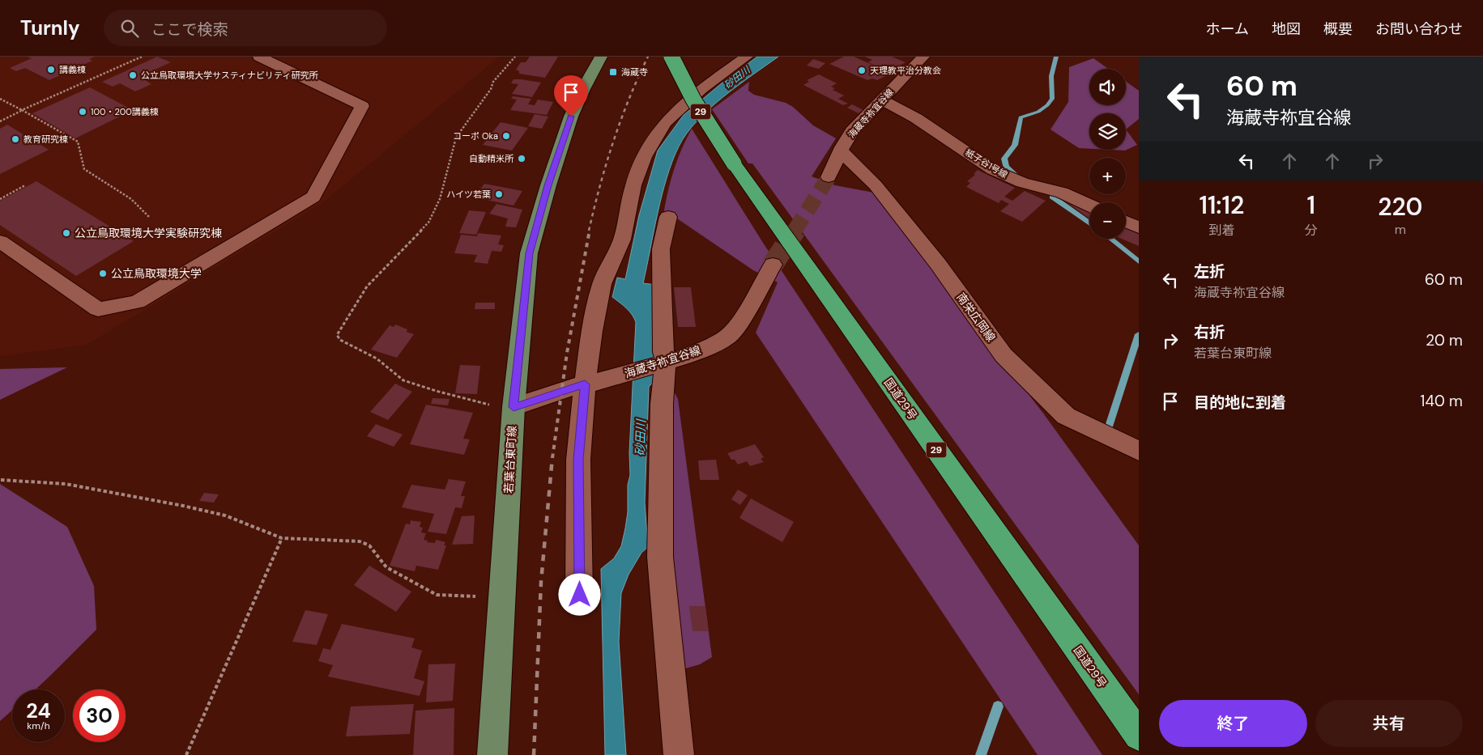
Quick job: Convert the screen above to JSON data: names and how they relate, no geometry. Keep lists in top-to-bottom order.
{
  "streets": {
    "highway": ["29", "国道29号"],
    "main road": ["若葉台東町線"],
    "street": ["海蔵寺祢宜谷線", "紙子谷1号線", "南栄広岡線"]
  },
  "crossings": [
    ["海蔵寺祢宜谷線", "紙子谷1号線"],
    ["海蔵寺祢宜谷線", "南栄広岡線"],
    ["海蔵寺祢宜谷線", "若葉台東町線"]
  ],
  "water": ["砂田川"],
  "places": {
    "other": [
      "講義棟",
      "天理教平治分教会",
      "公立鳥取環境大学サスティナビリティ研究所",
      "100・200講義棟",
      "コーポ Oka",
      "教育研究棟",
      "自動精米所",
      "ハイツ若葉",
      "公立鳥取環境大学実験研究棟",
      "公立鳥取環境大学"
    ],
    "transit": ["海蔵寺"]
  },
  "page": {
    "header": "Turnly",
    "search": "ここで検索",
    "nav": [
      "ホーム",
      "地図",
      "概要",
      "お問い合わせ"
    ],
    "turn": ["60 m", "海蔵寺祢宜谷線"],
    "map_buttons": ["+", "−"],
    "eta": [
      "11:12",
      "到着",
      "1",
      "分",
      "220",
      "m"
    ],
    "list": [
      {
        "name": "左折",
        "note": "海蔵寺祢宜谷線",
        "value": "60 m"
      },
      {
        "name": "右折",
        "note": "若葉台東町線",
        "value": "20 m"
      },
      {
        "name": "目的地に到着",
        "value": "140 m"
      }
    ],
    "speed": "24 km/h",
    "limit": "30",
    "buttons": ["終了", "共有"]
  }
}
